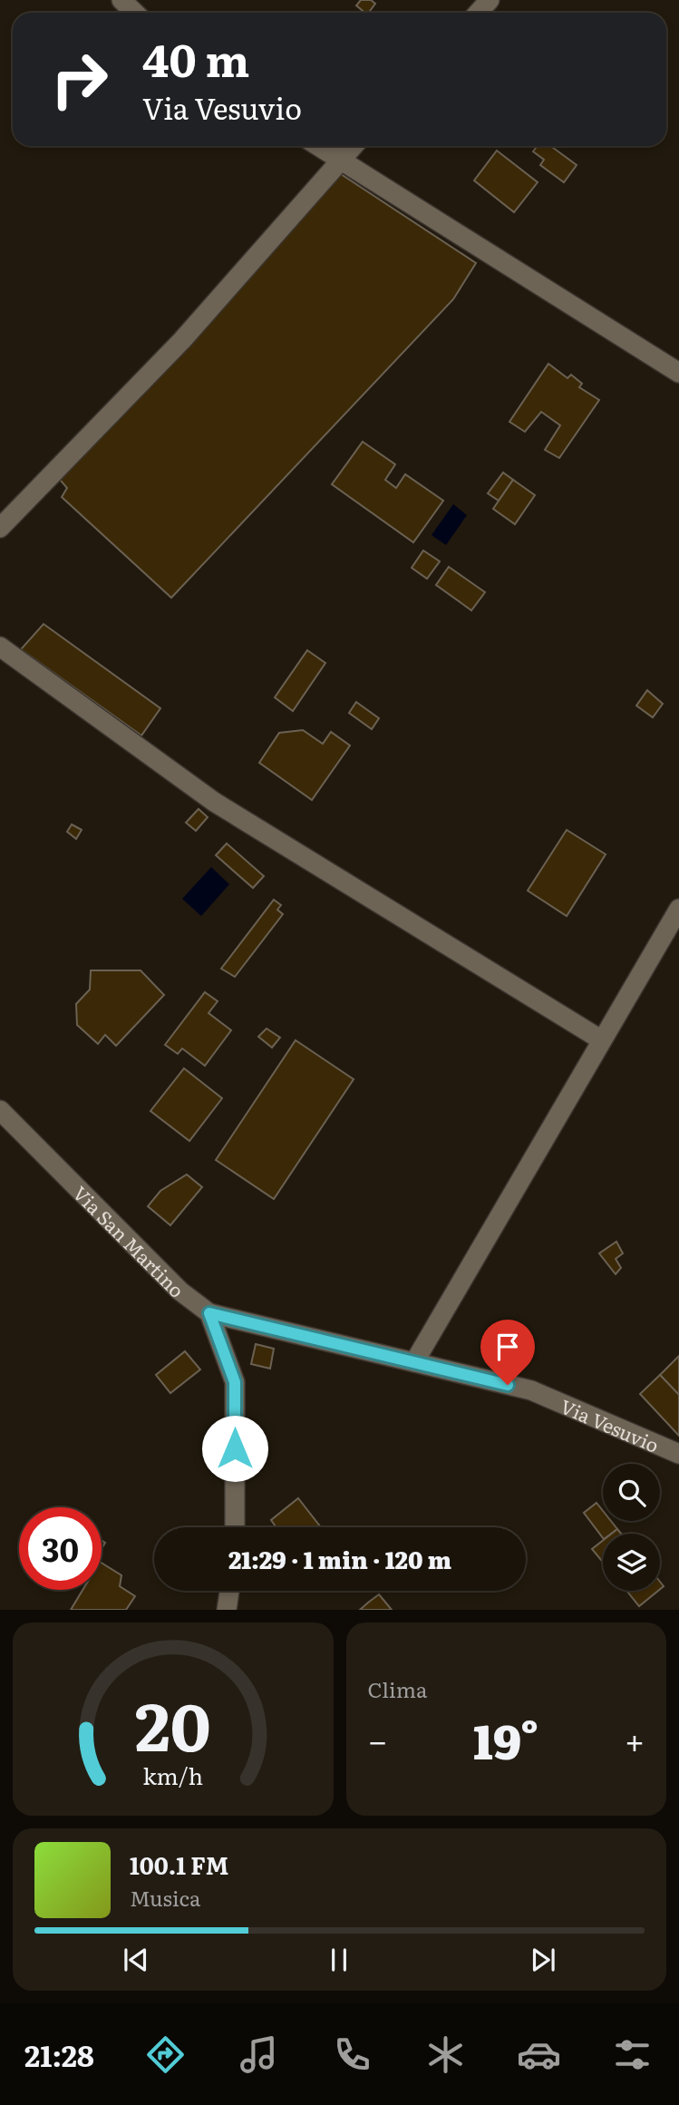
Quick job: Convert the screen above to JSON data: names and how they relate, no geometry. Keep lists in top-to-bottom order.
{
  "streets": {
    "street": ["Via San Martino", "Via Vesuvio"]
  },
  "crossings": [
    ["Via San Martino", "Via Vesuvio"]
  ],
  "page": {
    "turn": ["40 m", "Via Vesuvio"],
    "limit": "30",
    "trip": "21:29 · 1 min · 120 m",
    "tile": "Clima",
    "heat": ["−", "19°", "+"],
    "song": ["100.1 FM", "Musica"],
    "tabs": "21:28",
    "gauge": ["20", "km/h"]
  }
}
